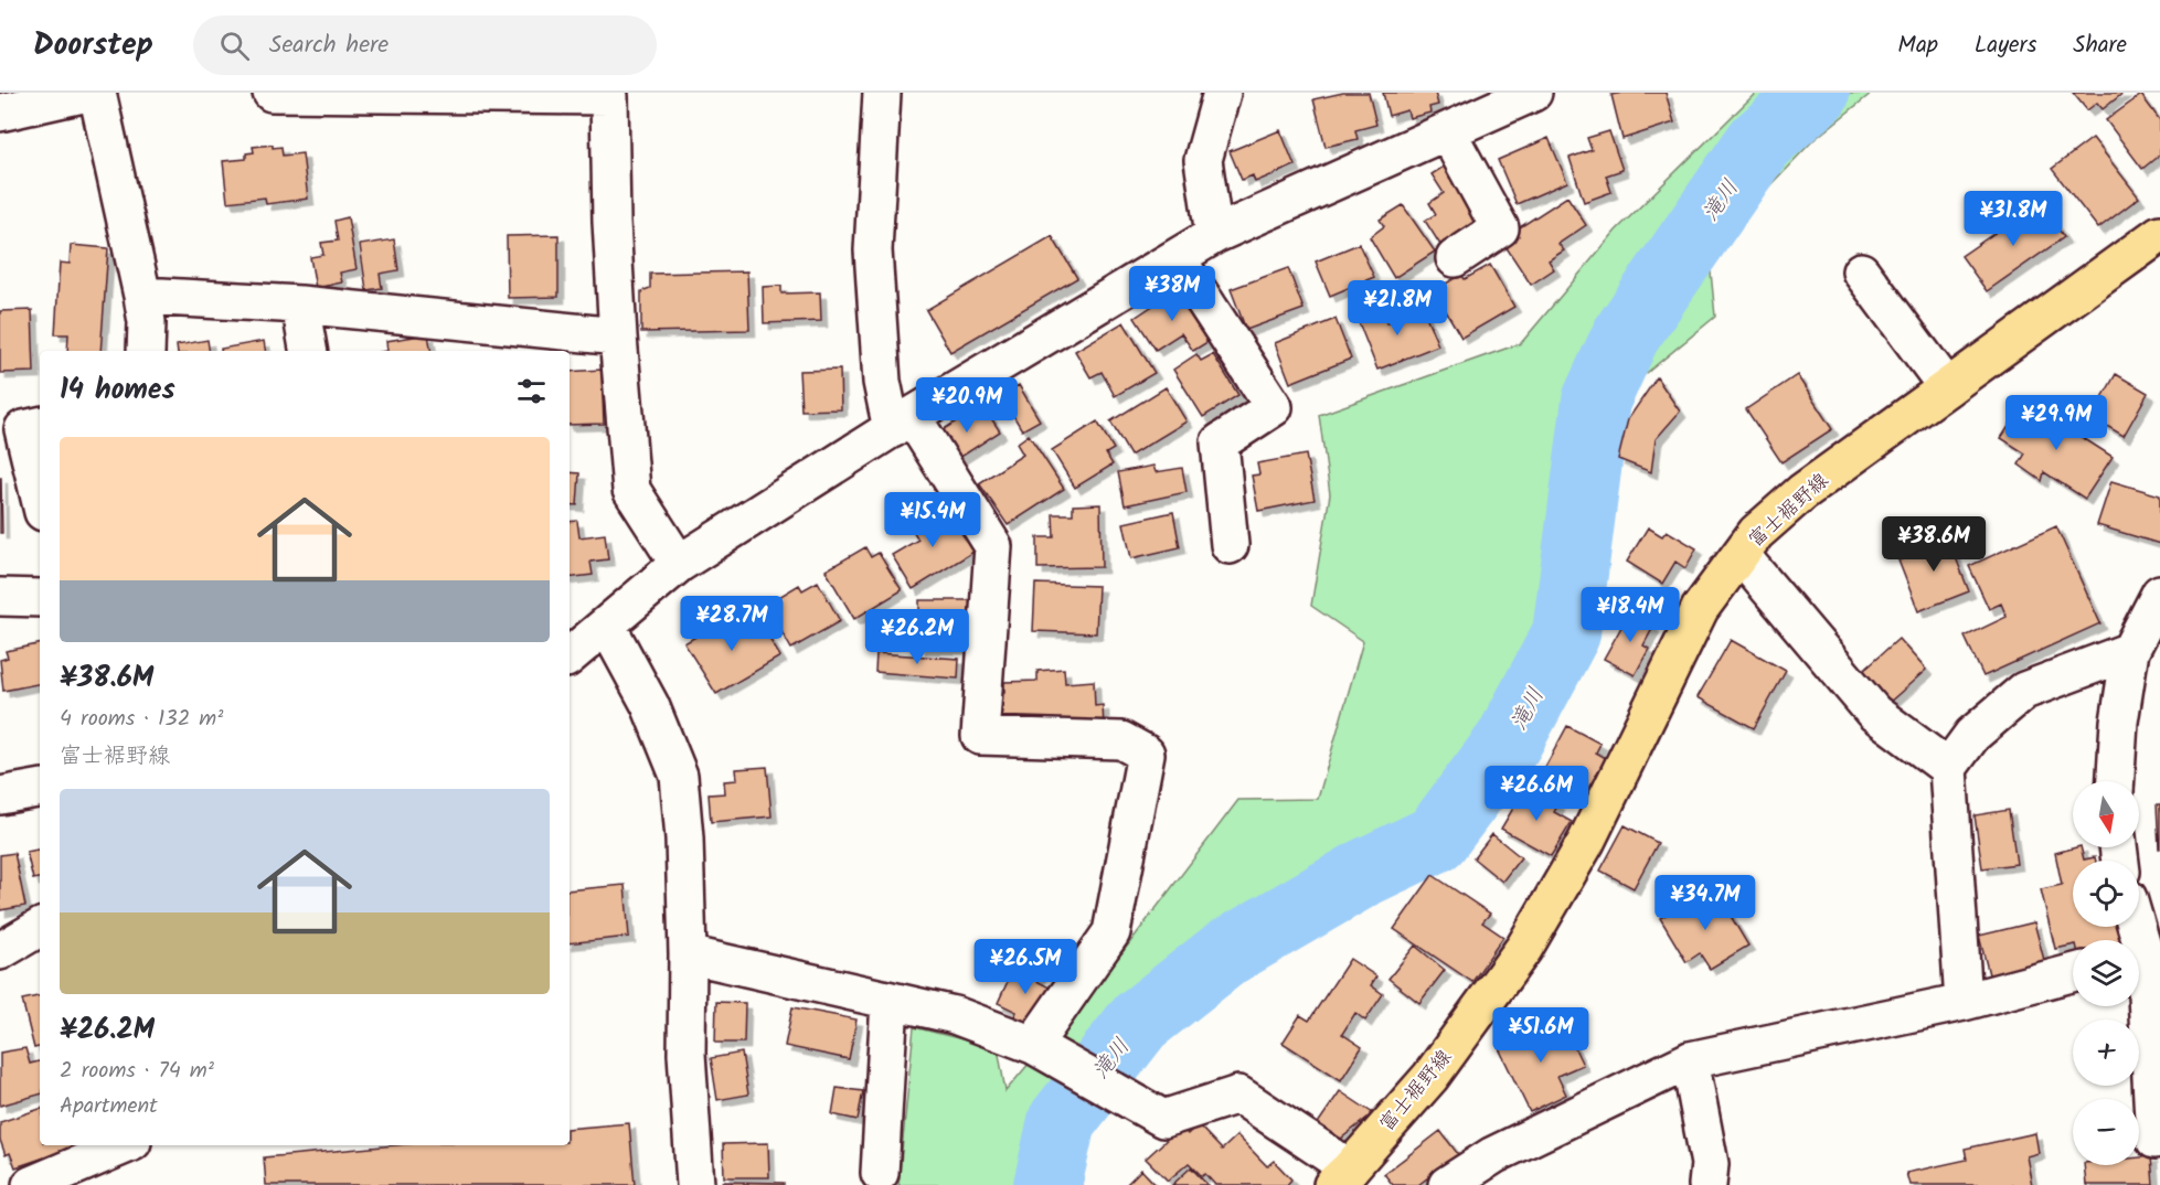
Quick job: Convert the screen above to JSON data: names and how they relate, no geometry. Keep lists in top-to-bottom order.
{
  "streets": {
    "main road": ["富士裾野線"]
  },
  "water": ["滝川"],
  "north": "bottom",
  "page": {
    "header": "Doorstep",
    "search": "Search here",
    "nav": ["Map", "Layers", "Share"],
    "price": [
      "¥31.8M",
      "¥38M",
      "¥21.8M",
      "¥20.9M",
      "¥29.9M",
      "¥15.4M",
      "¥38.6M",
      "¥18.4M",
      "¥28.7M",
      "¥26.2M",
      "¥26.6M",
      "¥34.7M",
      "¥26.5M",
      "¥51.6M"
    ],
    "heading": "14 homes",
    "list": [
      {
        "name": "¥38.6M",
        "note": "4 rooms · 132 m² · 富士裾野線"
      },
      {
        "name": "¥26.2M",
        "note": "2 rooms · 74 m² · Apartment"
      }
    ],
    "map_buttons": ["+", "−"]
  }
}
